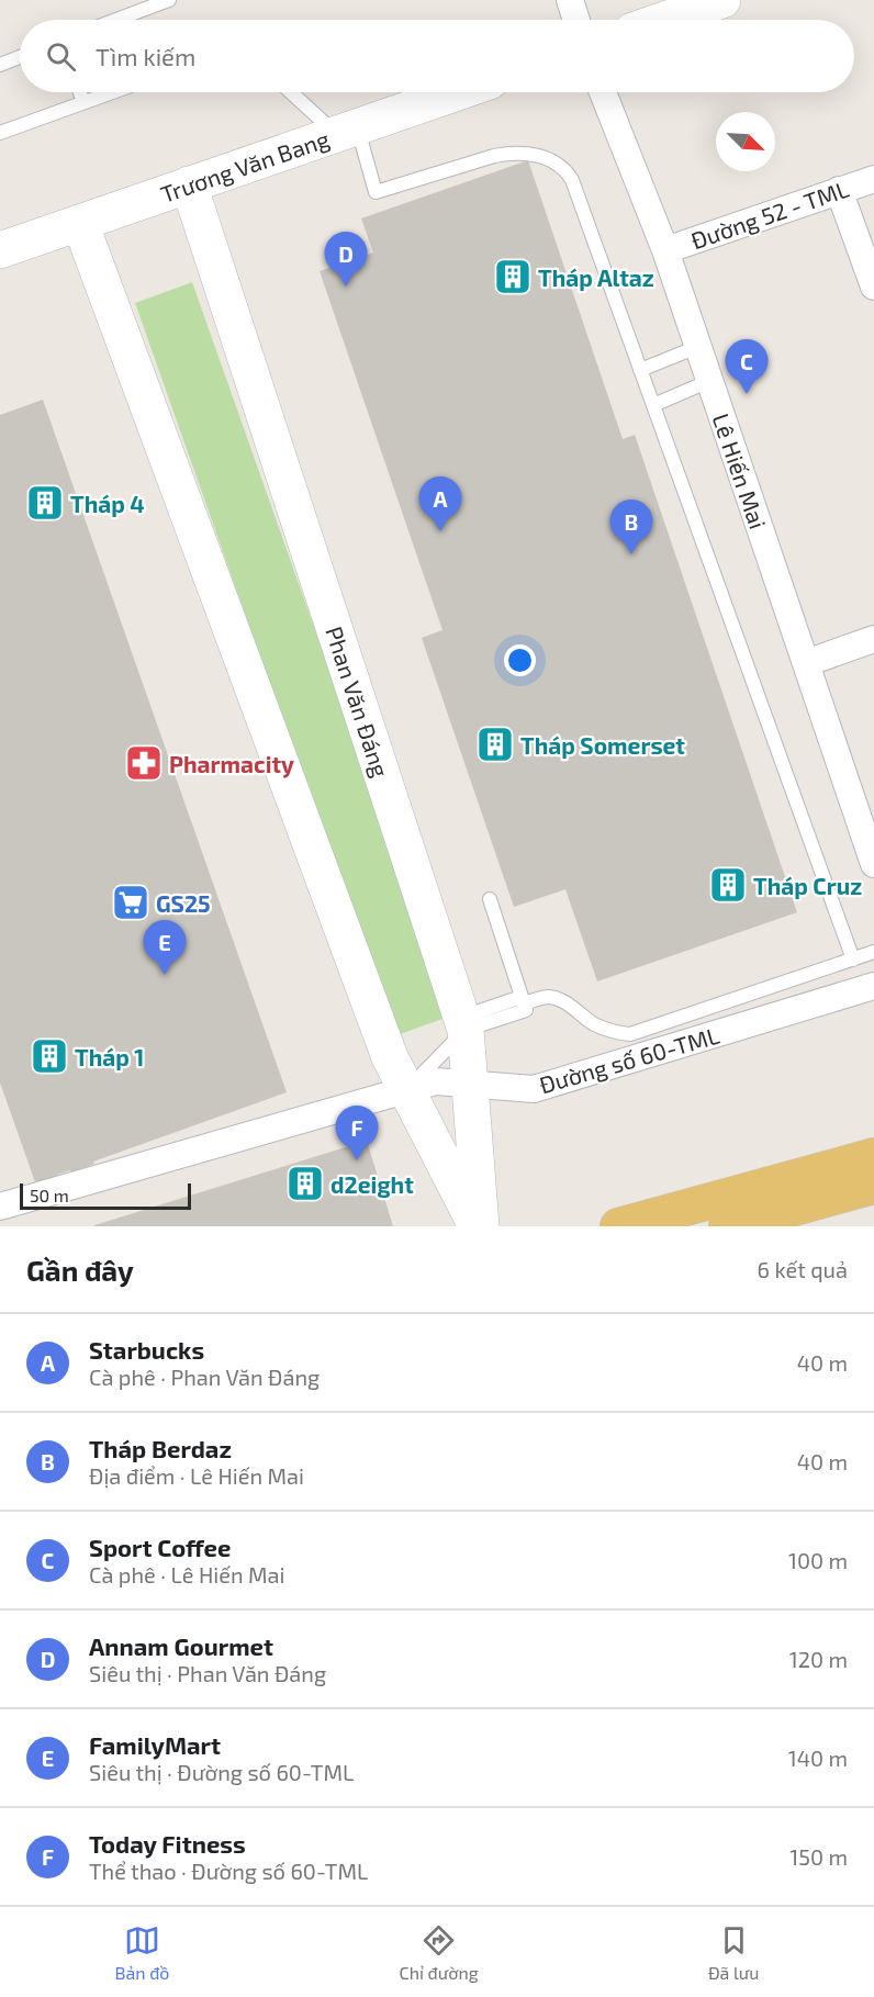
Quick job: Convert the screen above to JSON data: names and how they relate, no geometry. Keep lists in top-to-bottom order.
{
  "streets": {
    "street": [
      "Trương Văn Bang",
      "Đường 52 - TML",
      "Lê Hiến Mai",
      "Phan Văn Đáng",
      "Đường số 60-TML"
    ]
  },
  "crossings": [
    ["Trương Văn Bang", "Phan Văn Đáng"],
    ["Đường 52 - TML", "Lê Hiến Mai"],
    ["Phan Văn Đáng", "Đường số 60-TML"]
  ],
  "places": {
    "building": [
      "Tháp Altaz",
      "Tháp 4",
      "Tháp Somerset",
      "Tháp Cruz",
      "Tháp 1",
      "d2eight"
    ],
    "pharmacy": ["Pharmacity"],
    "supermarket": ["GS25"]
  },
  "scale_bar": "50 m",
  "north": "bottom right",
  "page": {
    "search": "Tìm kiếm",
    "pins": [
      "D",
      "C",
      "A",
      "B",
      "E",
      "F"
    ],
    "scale": "50 m",
    "heading": ["Gần đây", "6 kết quả"],
    "list": [
      {
        "mark": "A",
        "name": "Starbucks",
        "note": "Cà phê · Phan Văn Đáng",
        "value": "40 m"
      },
      {
        "mark": "B",
        "name": "Tháp Berdaz",
        "note": "Địa điểm · Lê Hiến Mai",
        "value": "40 m"
      },
      {
        "mark": "C",
        "name": "Sport Coffee",
        "note": "Cà phê · Lê Hiến Mai",
        "value": "100 m"
      },
      {
        "mark": "D",
        "name": "Annam Gourmet",
        "note": "Siêu thị · Phan Văn Đáng",
        "value": "120 m"
      },
      {
        "mark": "E",
        "name": "FamilyMart",
        "note": "Siêu thị · Đường số 60-TML",
        "value": "140 m"
      },
      {
        "mark": "F",
        "name": "Today Fitness",
        "note": "Thể thao · Đường số 60-TML",
        "value": "150 m"
      }
    ],
    "nav": ["Bản đồ", "Chỉ đường", "Đã lưu"]
  }
}
